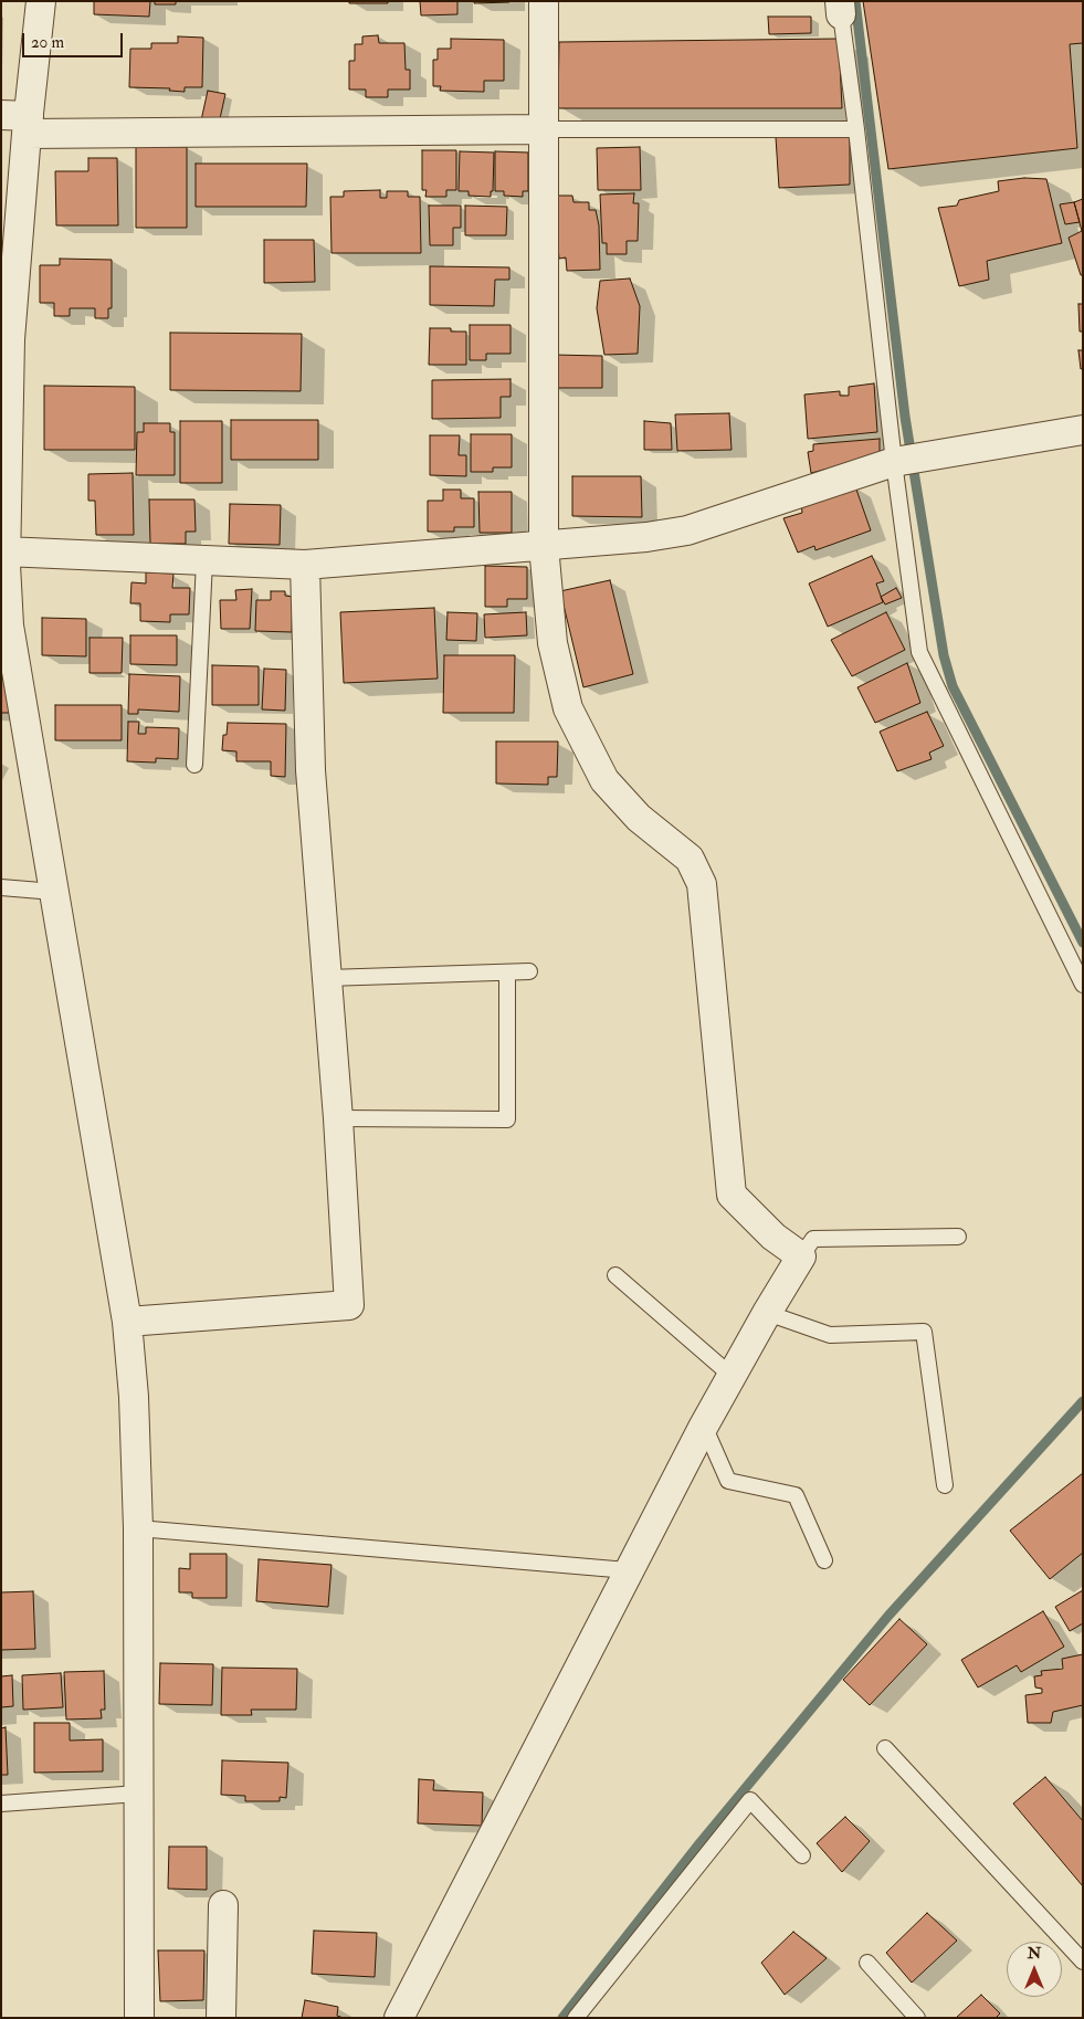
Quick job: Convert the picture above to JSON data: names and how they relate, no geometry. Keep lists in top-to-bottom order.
{
  "scale_bar": "20 m",
  "north": "top"
}
